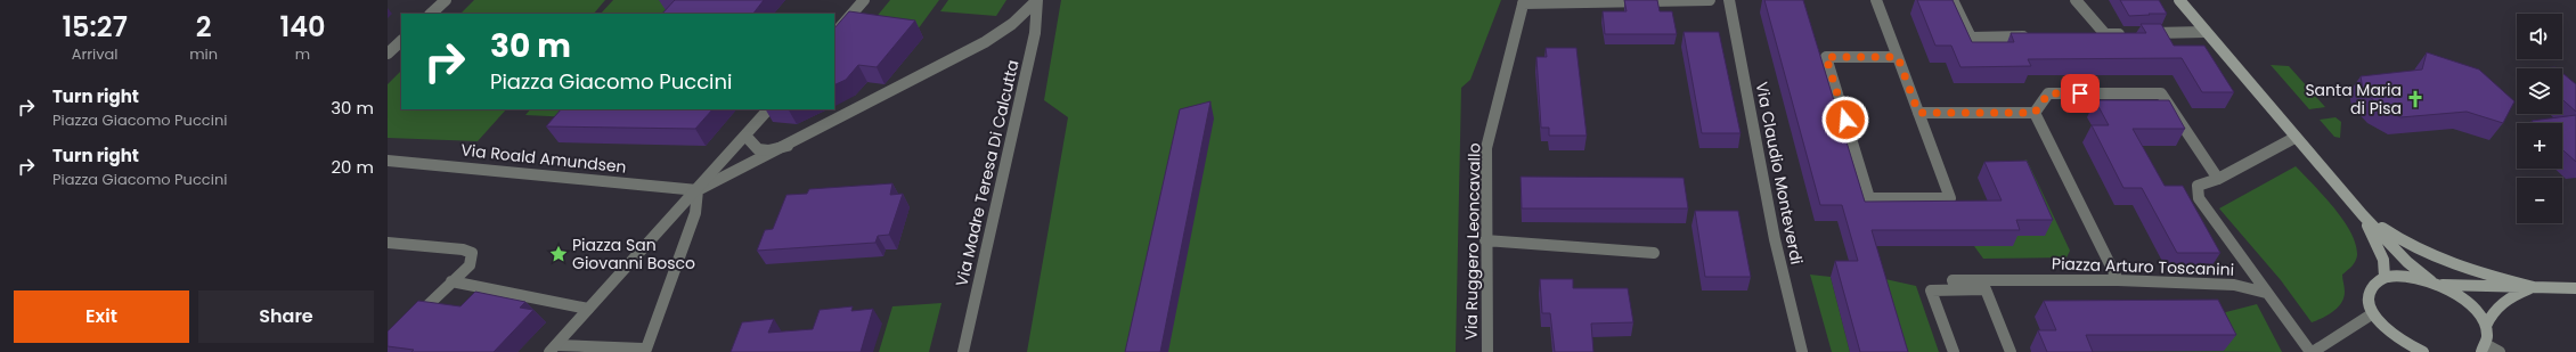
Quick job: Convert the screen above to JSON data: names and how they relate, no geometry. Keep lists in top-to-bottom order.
{
  "streets": {
    "street": [
      "Via Roald Amundsen",
      "Via Madre Teresa Di Calcutta",
      "Via Claudio Monteverdi",
      "Via Ruggero Leoncavallo",
      "Piazza Arturo Toscanini"
    ]
  },
  "places": {
    "church": ["Santa Maria di Pisa"],
    "place": ["Piazza San Giovanni Bosco"]
  },
  "page": {
    "eta": [
      "15:27",
      "Arrival",
      "2",
      "min",
      "140",
      "m"
    ],
    "map_buttons": ["+", "−"],
    "turn": ["30 m", "Piazza Giacomo Puccini"],
    "list": [
      {
        "name": "Turn right",
        "note": "Piazza Giacomo Puccini",
        "value": "30 m"
      },
      {
        "name": "Turn right",
        "note": "Piazza Giacomo Puccini",
        "value": "20 m"
      }
    ],
    "buttons": ["Exit", "Share"]
  }
}
